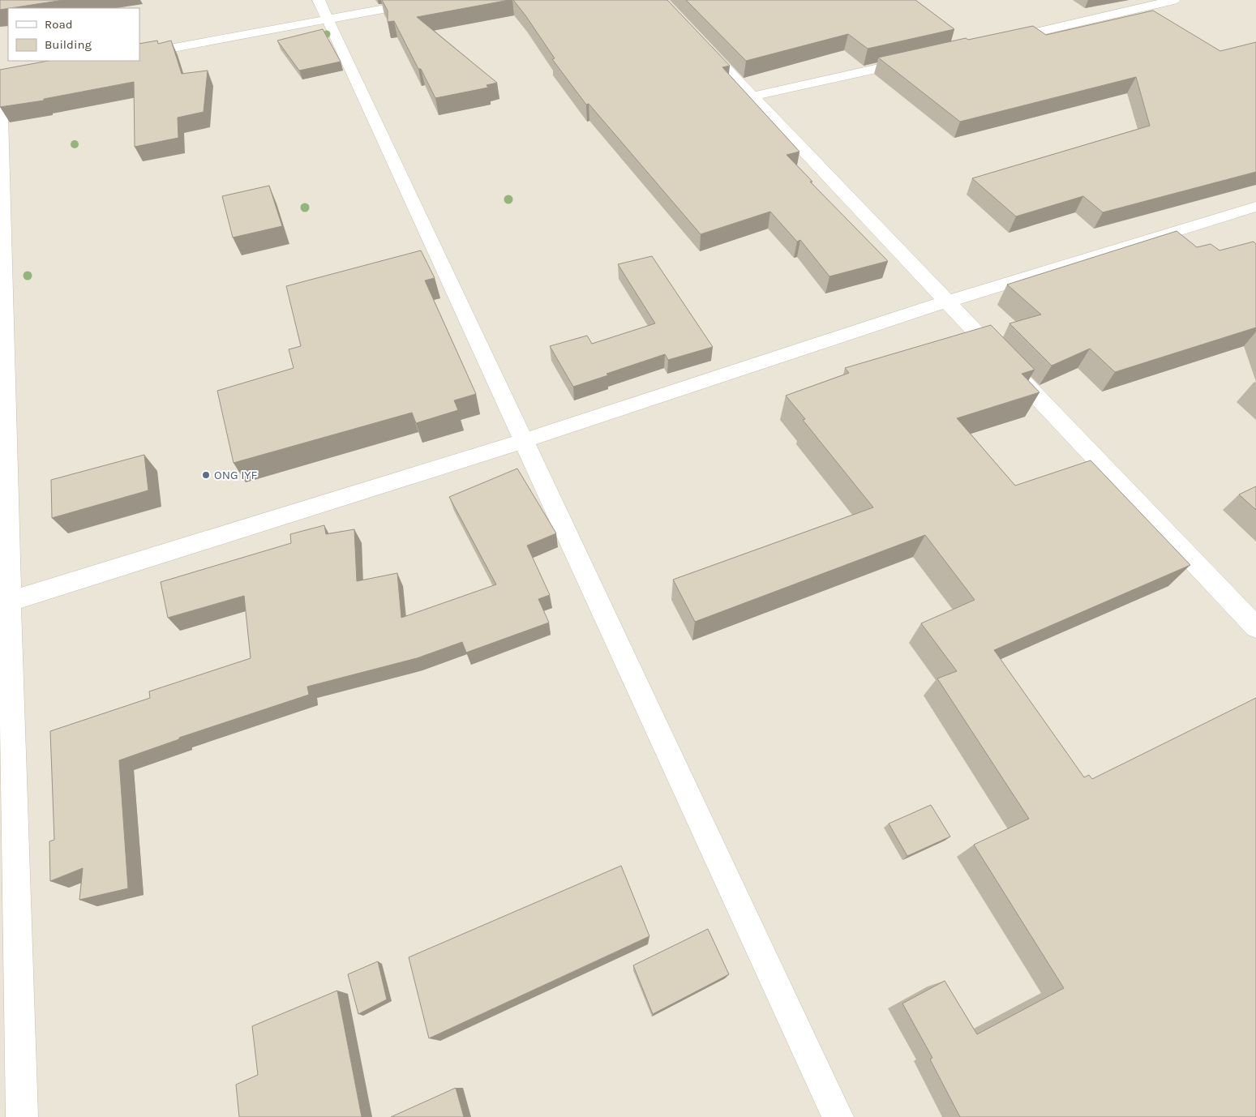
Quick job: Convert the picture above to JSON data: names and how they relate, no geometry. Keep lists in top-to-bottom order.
{
  "places": ["ONG IYF"],
  "legend": ["Road", "Building"]
}
